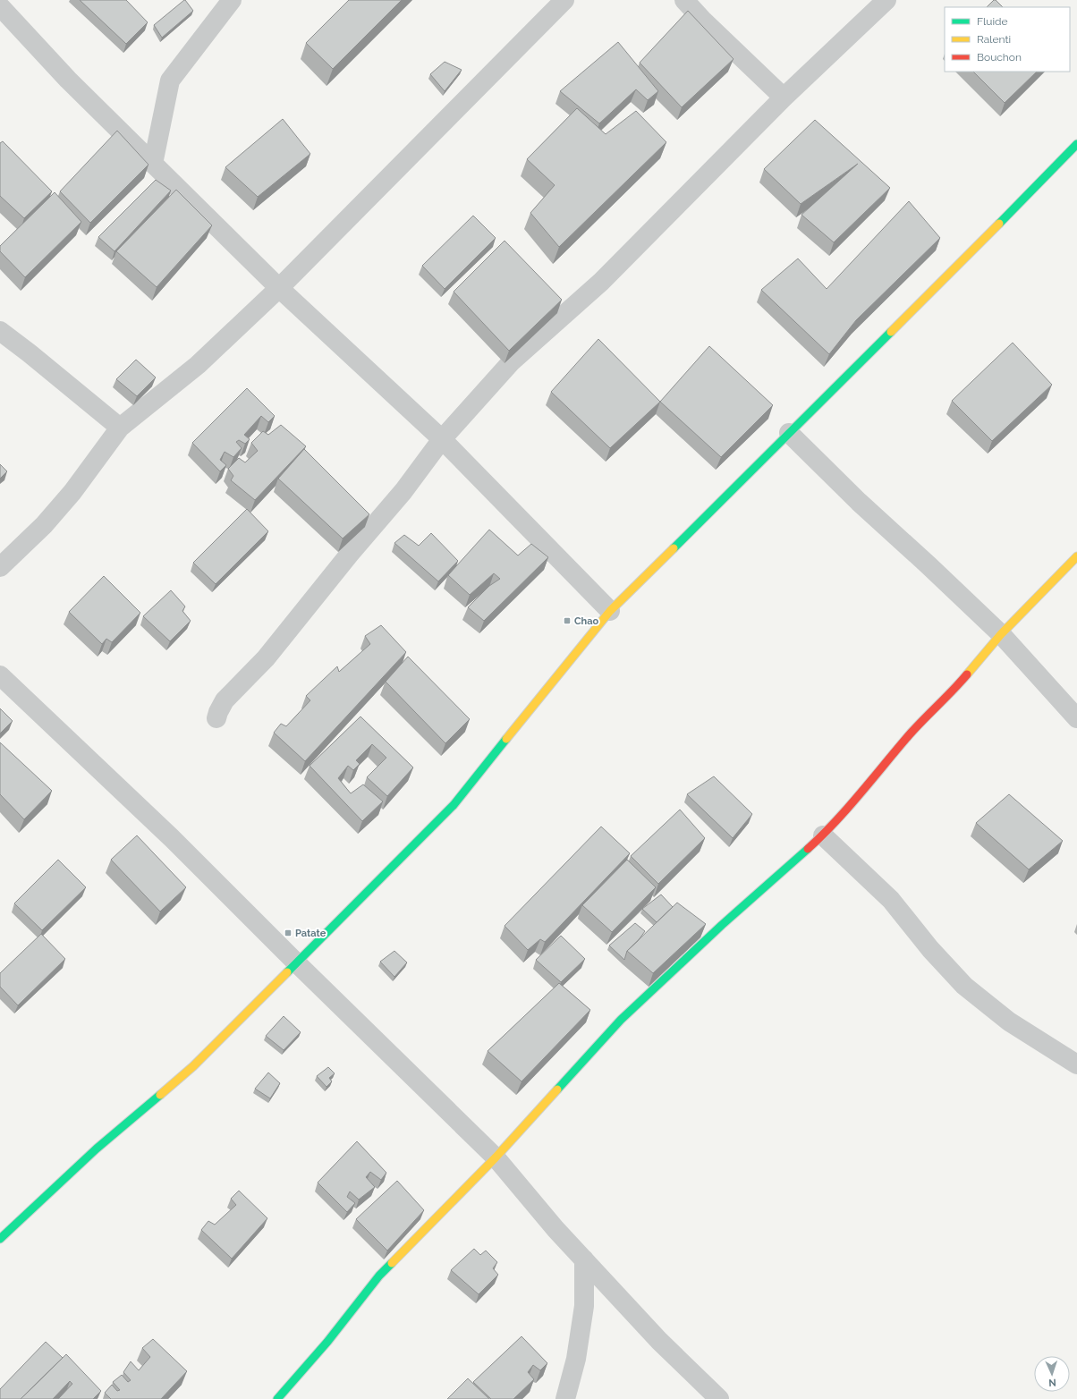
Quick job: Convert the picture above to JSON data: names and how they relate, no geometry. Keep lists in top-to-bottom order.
{
  "places": {
    "transit": ["Chao", "Patate"]
  },
  "legend": ["Fluide", "Ralenti", "Bouchon"],
  "north": "bottom"
}
